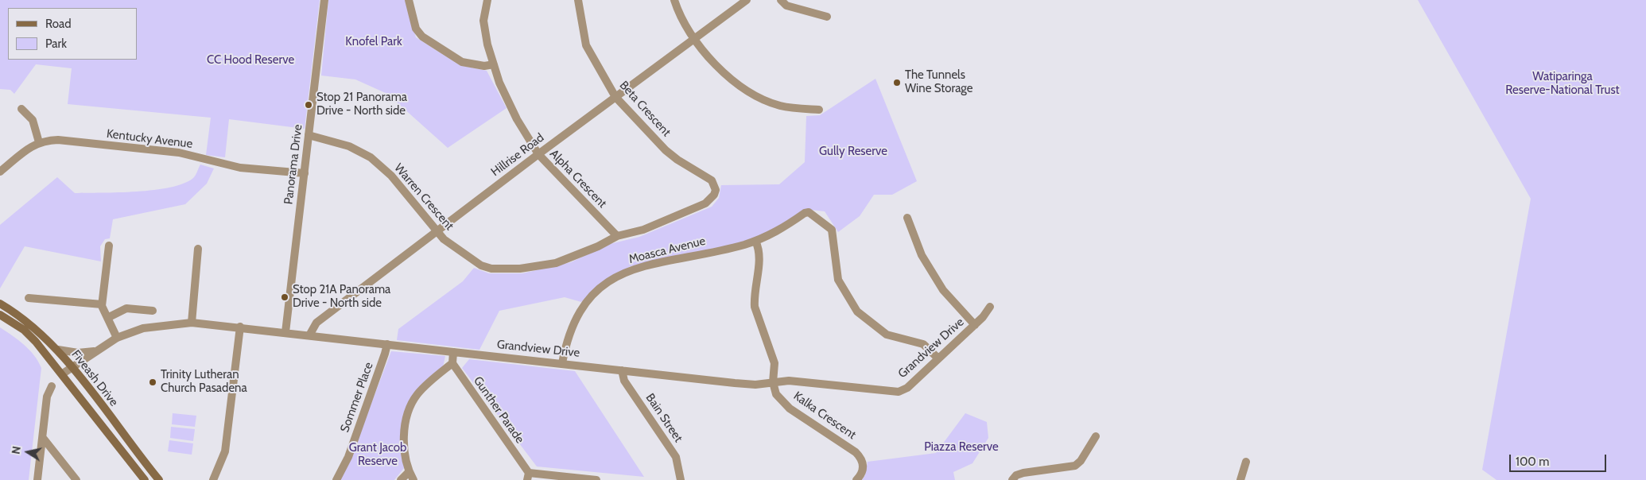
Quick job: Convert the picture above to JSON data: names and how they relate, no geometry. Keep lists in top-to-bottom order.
{
  "streets": {
    "main road": ["Fiveash Drive"],
    "street": [
      "Beta Crescent",
      "Kentucky Avenue",
      "Hillrise Road",
      "Panorama Drive",
      "Alpha Crescent",
      "Warren Crescent",
      "Moasca Avenue",
      "Grandview Drive",
      "Sommer Place",
      "Gunther Parade",
      "Kalka Crescent",
      "Bain Street"
    ]
  },
  "crossings": [
    ["Beta Crescent", "Hillrise Road"],
    ["Beta Crescent", "Warren Crescent"],
    ["Kentucky Avenue", "Panorama Drive"],
    ["Hillrise Road", "Alpha Crescent"],
    ["Hillrise Road", "Warren Crescent"],
    ["Hillrise Road", "Grandview Drive"],
    ["Panorama Drive", "Warren Crescent"],
    ["Panorama Drive", "Grandview Drive"],
    ["Alpha Crescent", "Warren Crescent"],
    ["Moasca Avenue", "Grandview Drive"],
    ["Grandview Drive", "Fiveash Drive"],
    ["Grandview Drive", "Sommer Place"],
    ["Grandview Drive", "Kalka Crescent"],
    ["Grandview Drive", "Bain Street"]
  ],
  "parks": [
    "Knofel Park",
    "CC Hood Reserve",
    "Watiparinga Reserve-National Trust",
    "Gully Reserve",
    "Piazza Reserve",
    "Grant Jacob Reserve"
  ],
  "places": [
    "The Tunnels Wine Storage",
    "Stop 21 Panorama Drive - North side",
    "Stop 21A Panorama Drive - North side",
    "Trinity Lutheran Church Pasadena"
  ],
  "legend": ["Road", "Park"],
  "scale_bar": "100 m",
  "north": "left"
}
